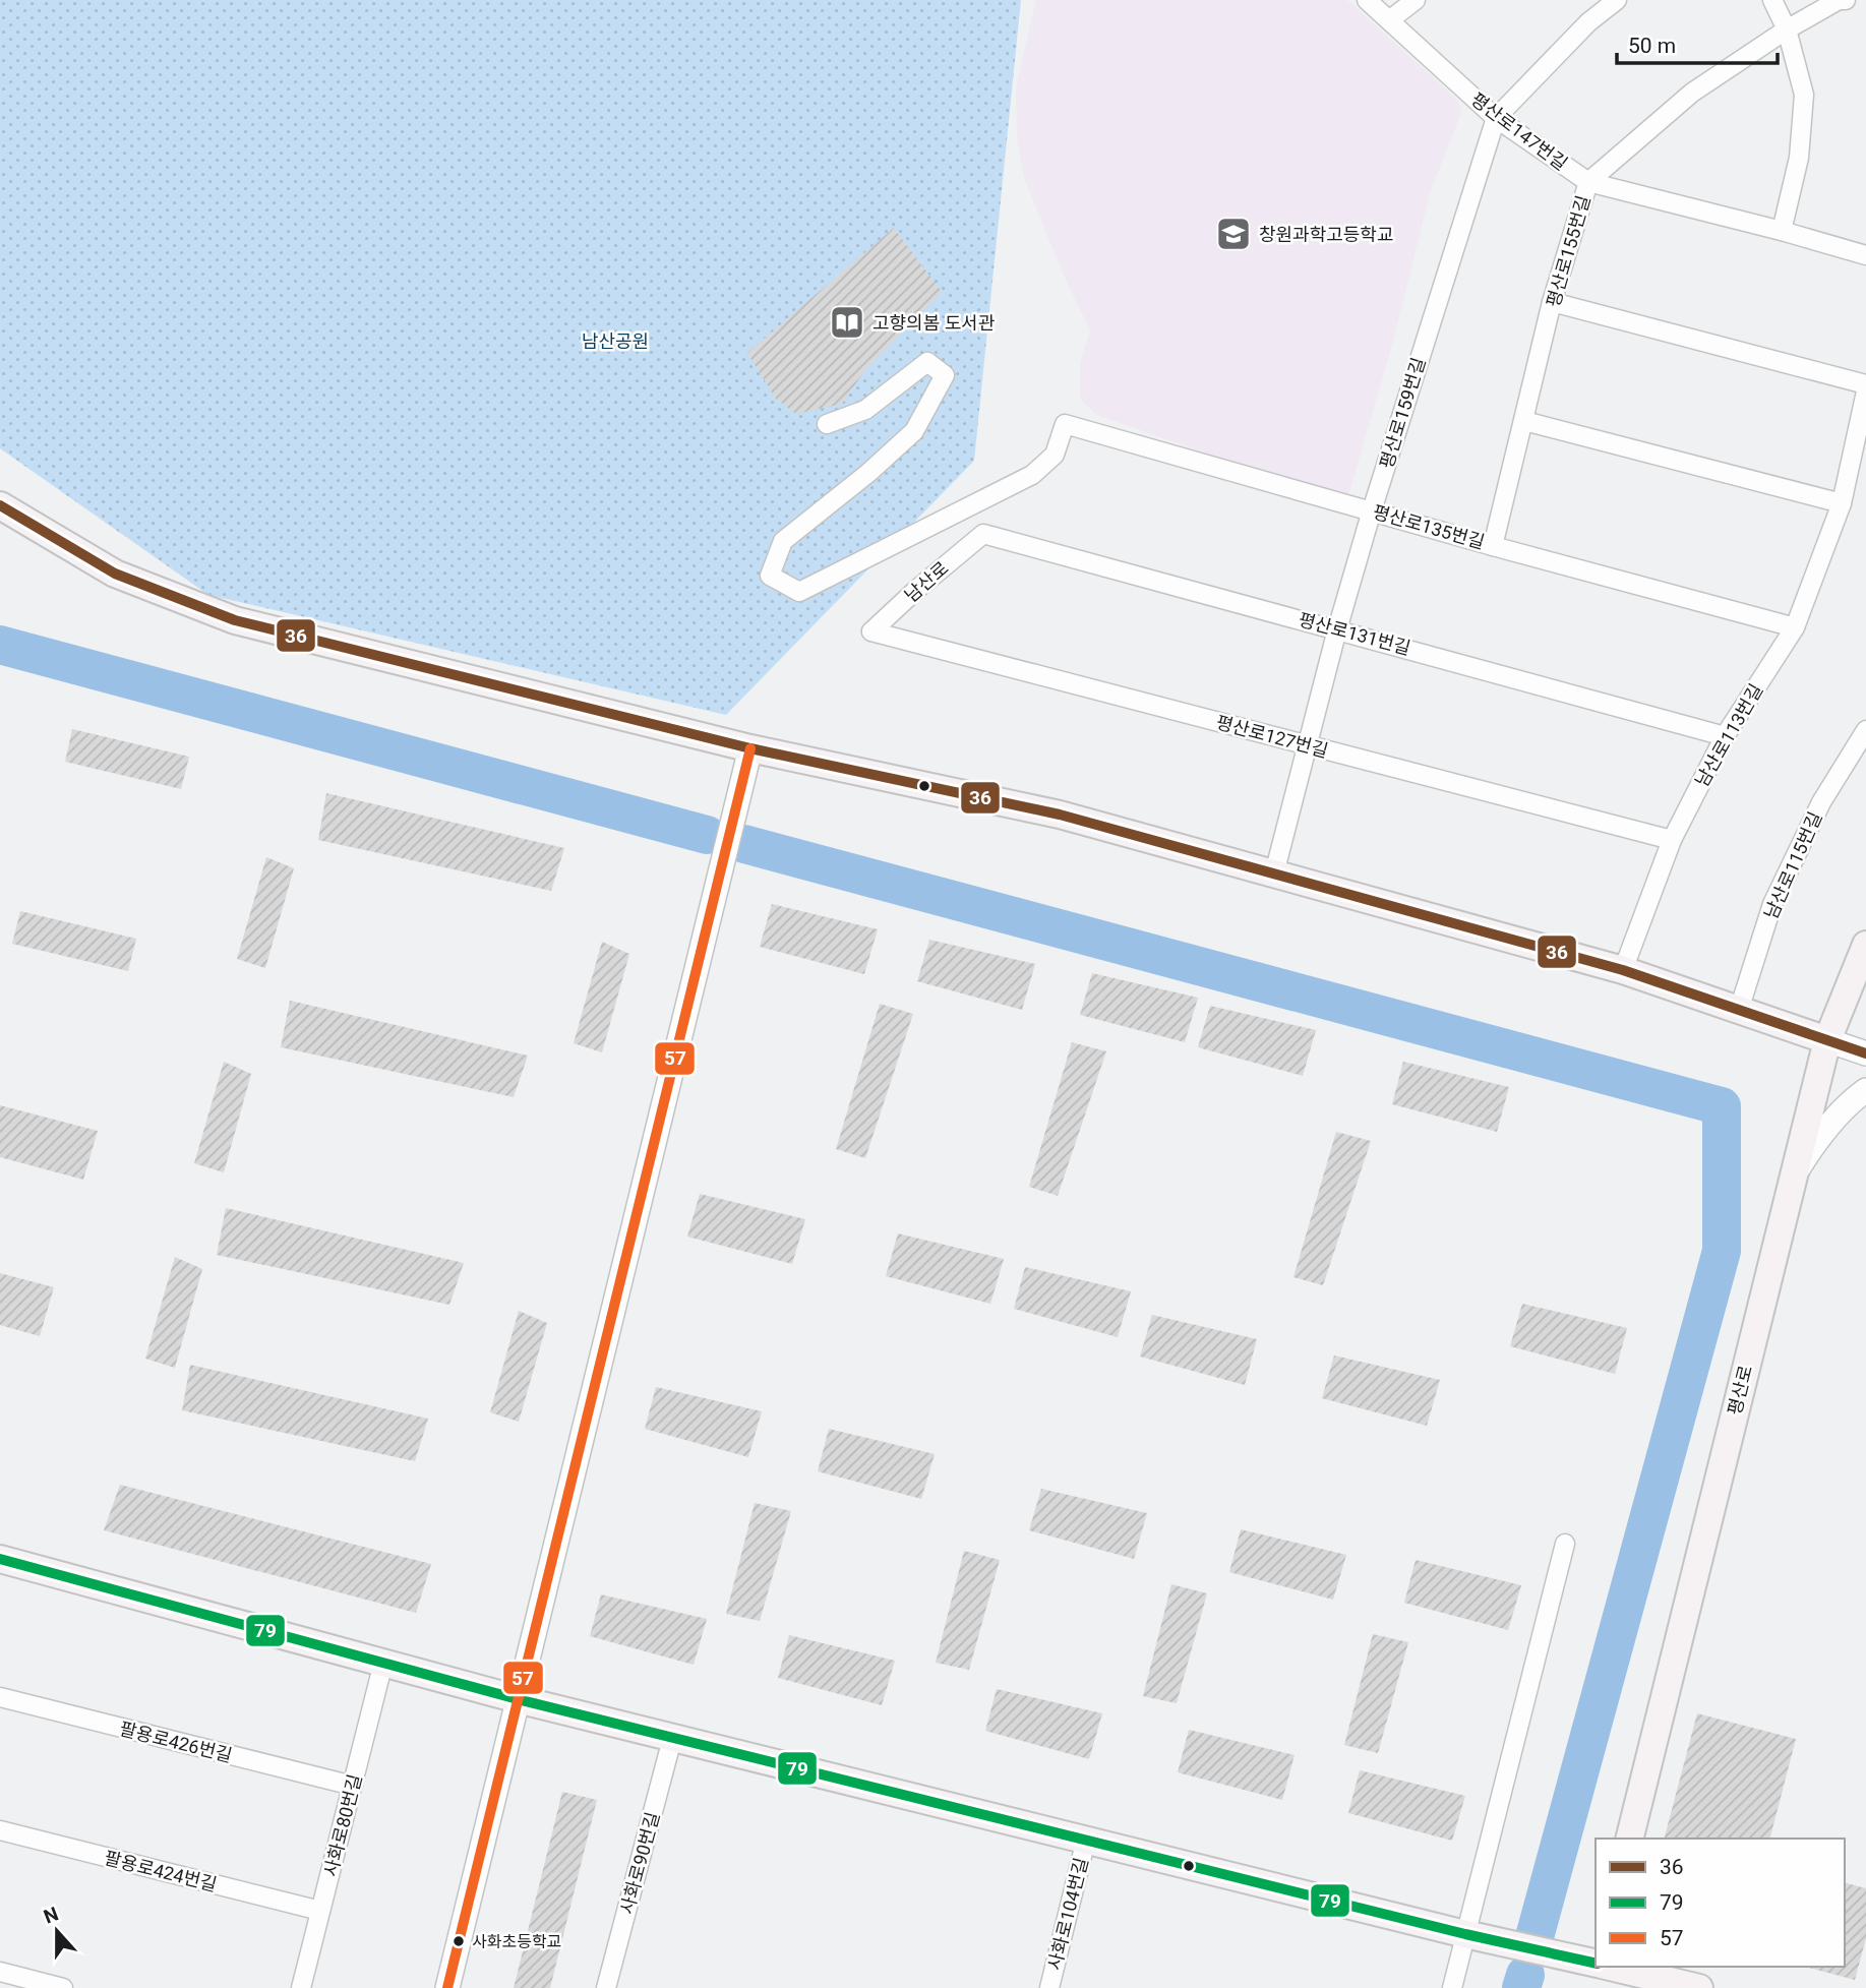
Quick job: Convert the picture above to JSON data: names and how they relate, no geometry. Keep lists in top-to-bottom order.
{
  "streets": {
    "main road": ["평산로"],
    "street": [
      "평산로147번길",
      "평산로155번길",
      "평산로159번길",
      "평산로135번길",
      "남산로",
      "평산로131번길",
      "남산로113번길",
      "평산로127번길",
      "남산로115번길",
      "팔용로426번길",
      "사화로80번길",
      "사화로90번길",
      "팔용로424번길",
      "사화로104번길"
    ]
  },
  "crossings": [
    ["평산로147번길", "평산로155번길"],
    ["평산로147번길", "평산로159번길"],
    ["평산로155번길", "평산로135번길"],
    ["평산로159번길", "평산로135번길"],
    ["평산로159번길", "평산로131번길"],
    ["평산로159번길", "평산로127번길"],
    ["평산로135번길", "남산로113번길"],
    ["남산로", "평산로131번길"],
    ["남산로", "평산로127번길"],
    ["평산로131번길", "남산로113번길"],
    ["남산로113번길", "평산로127번길"],
    ["팔용로426번길", "사화로80번길"],
    ["사화로80번길", "팔용로424번길"]
  ],
  "parks": ["남산공원"],
  "places": {
    "school or university": ["창원과학고등학교"],
    "library": ["고향의봄 도서관"],
    "other": ["사화초등학교"]
  },
  "lines": ["transit line 36", "transit line 57", "transit line 79"],
  "legend": ["36", "79", "57"],
  "scale_bar": "50 m",
  "north": "top"
}
